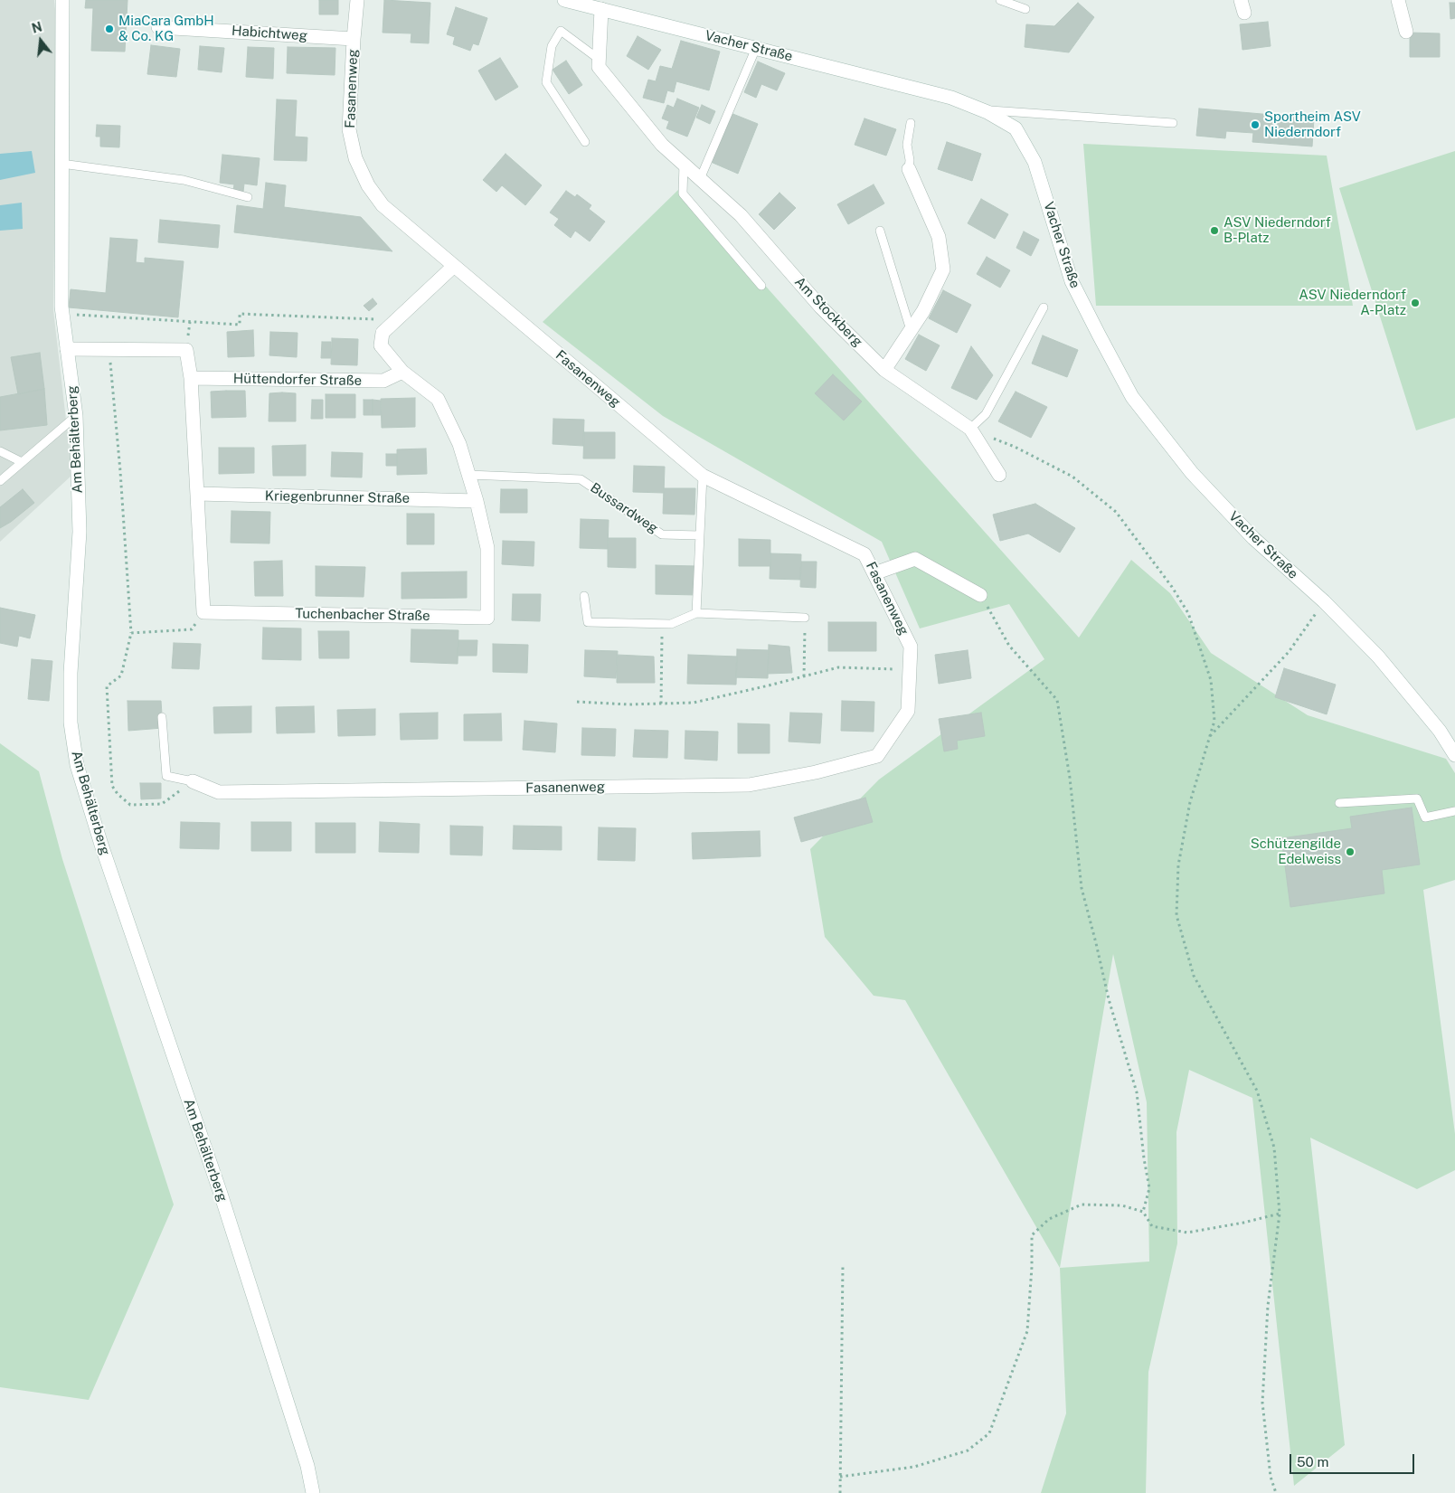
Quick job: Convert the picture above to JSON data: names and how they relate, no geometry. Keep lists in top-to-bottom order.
{
  "streets": {
    "street": [
      "Habichtweg",
      "Vacher Straße",
      "Fasanenweg",
      "Am Stockberg",
      "Hüttendorfer Straße",
      "Am Behälterberg",
      "Kriegenbrunner Straße",
      "Tuchenbacher Straße"
    ],
    "lane": ["Bussardweg"]
  },
  "crossings": [
    ["Habichtweg", "Fasanenweg"],
    ["Vacher Straße", "Am Stockberg"],
    ["Hüttendorfer Straße", "Tuchenbacher Straße"],
    ["Kriegenbrunner Straße", "Tuchenbacher Straße"],
    ["Bussardweg", "Tuchenbacher Straße"]
  ],
  "places": [
    "MiaCara GmbH & Co. KG",
    "Sportheim ASV Niederndorf",
    "ASV Niederndorf B-Platz",
    "ASV Niederndorf A-Platz",
    "Schützengilde Edelweiss"
  ],
  "scale_bar": "50 m",
  "north": "top"
}
